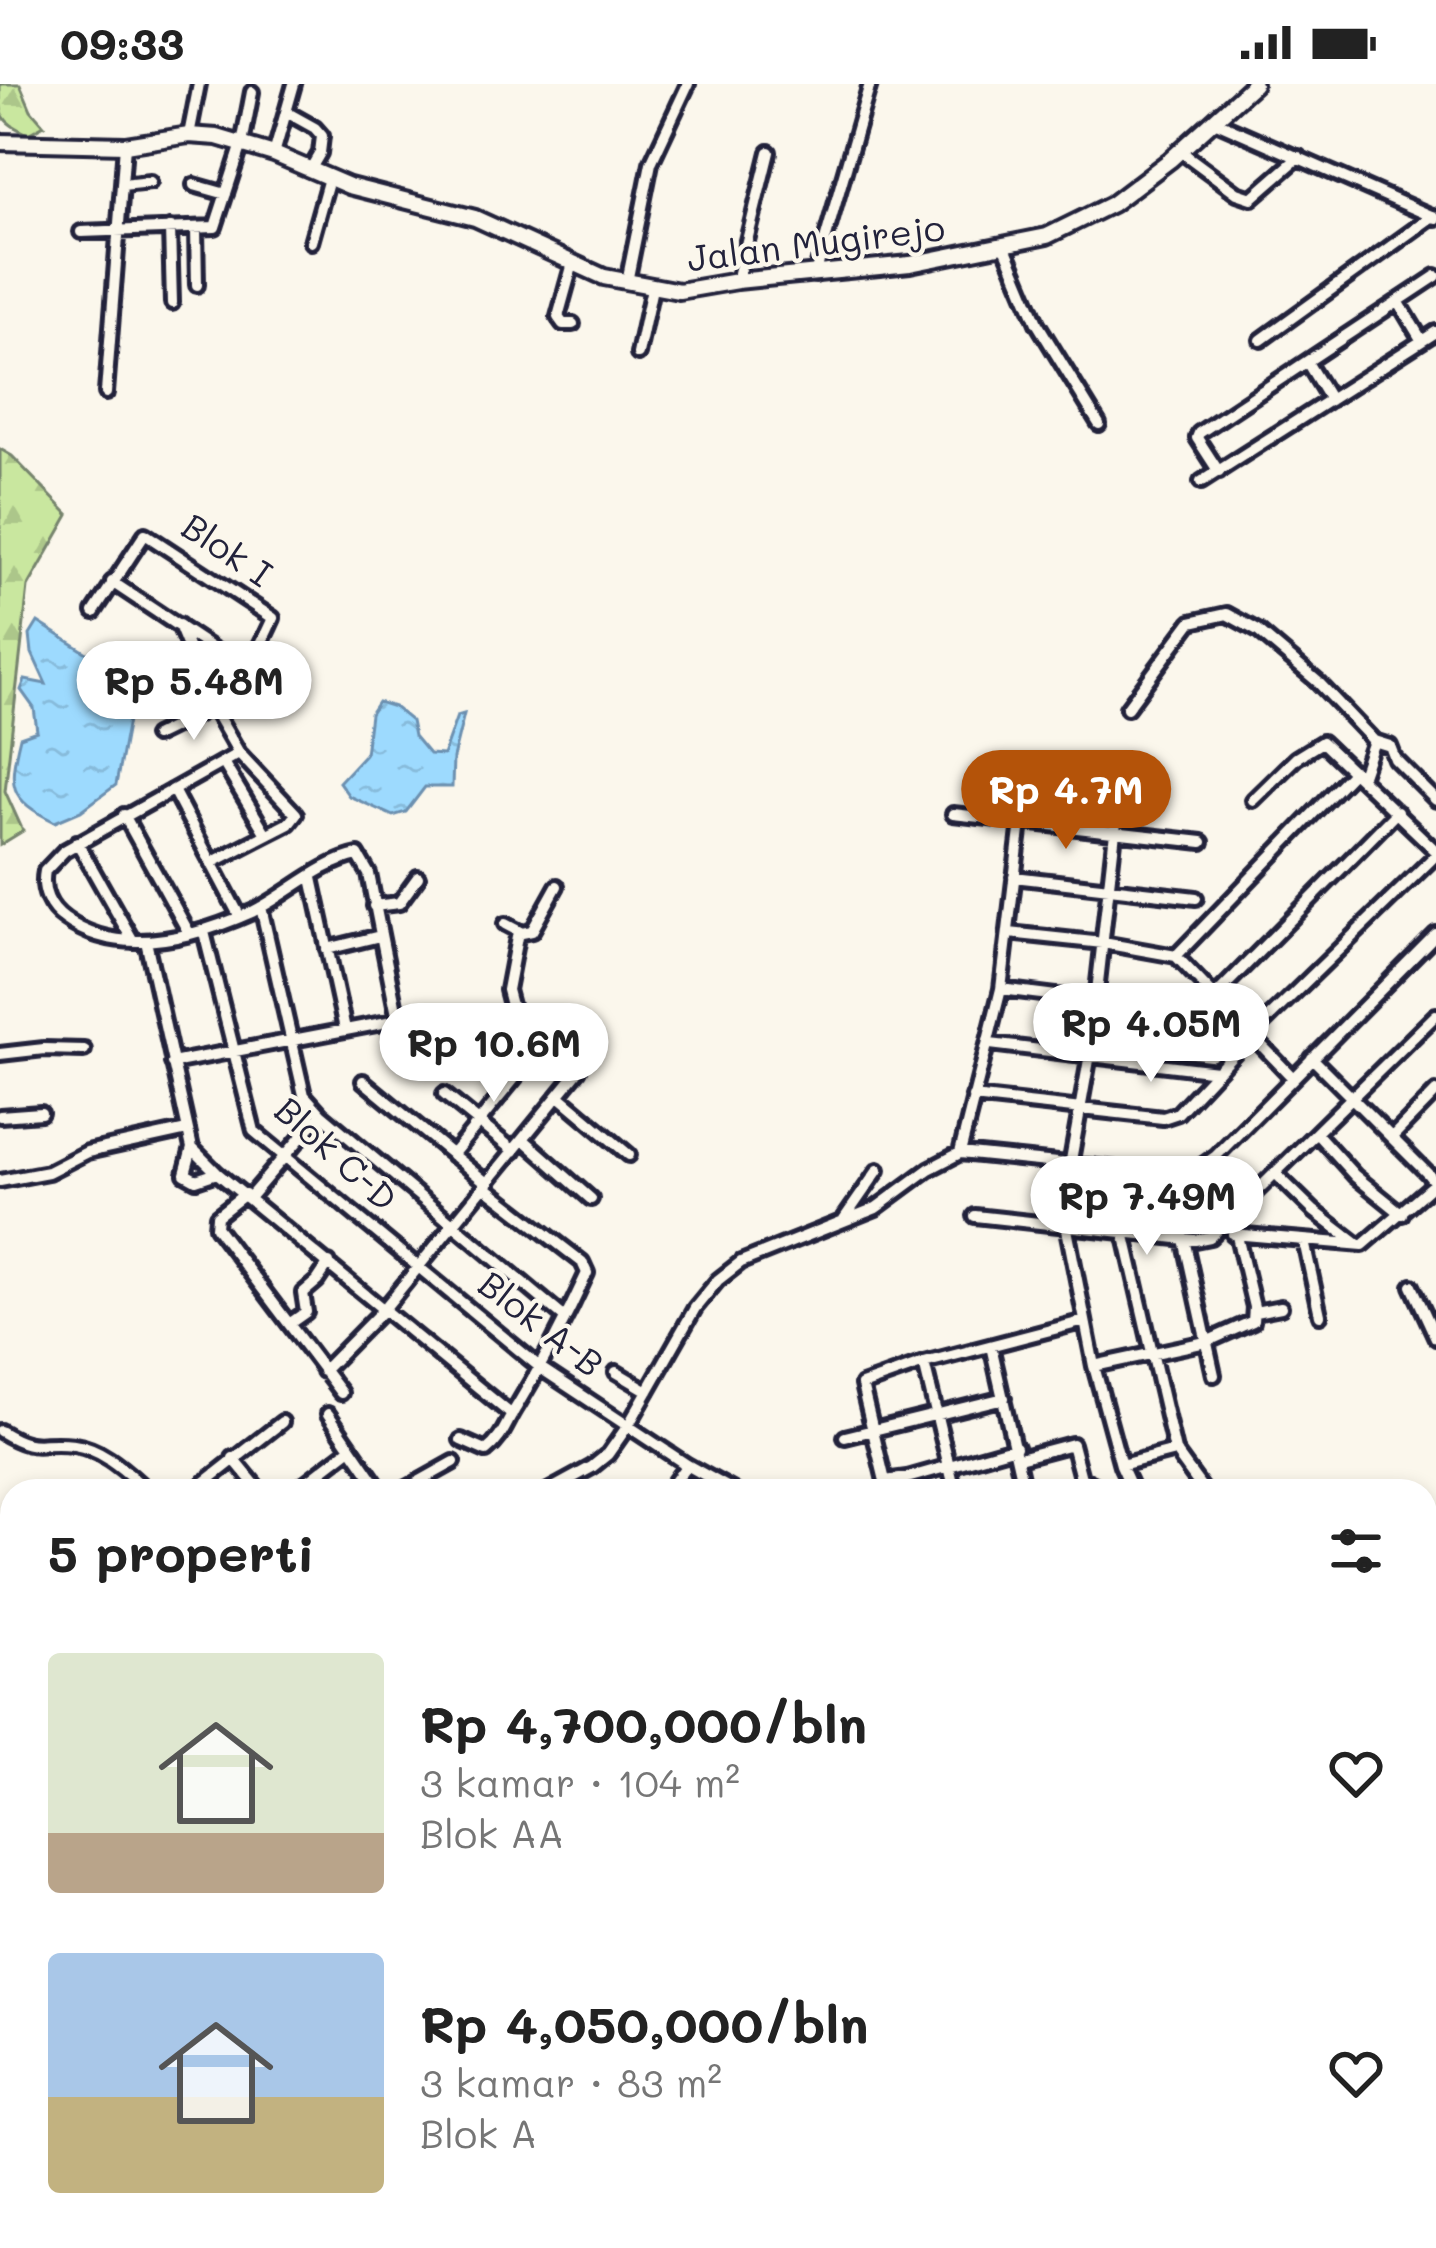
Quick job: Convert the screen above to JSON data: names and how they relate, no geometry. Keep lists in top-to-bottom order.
{
  "streets": {
    "street": [
      "Jalan Mugirejo",
      "Blok I",
      "Blok C-D",
      "Blok A-B"
    ]
  },
  "crossings": [
    ["Blok C-D", "Blok A-B"]
  ],
  "page": {
    "status": "09:33",
    "price": [
      "Rp 5.48M",
      "Rp 4.7M",
      "Rp 4.05M",
      "Rp 10.6M",
      "Rp 7.49M"
    ],
    "heading": "5 properti",
    "list": [
      {
        "name": "Rp 4,700,000/bln",
        "note": "3 kamar · 104 m² · Blok AA"
      },
      {
        "name": "Rp 4,050,000/bln",
        "note": "3 kamar · 83 m² · Blok A"
      }
    ]
  }
}
